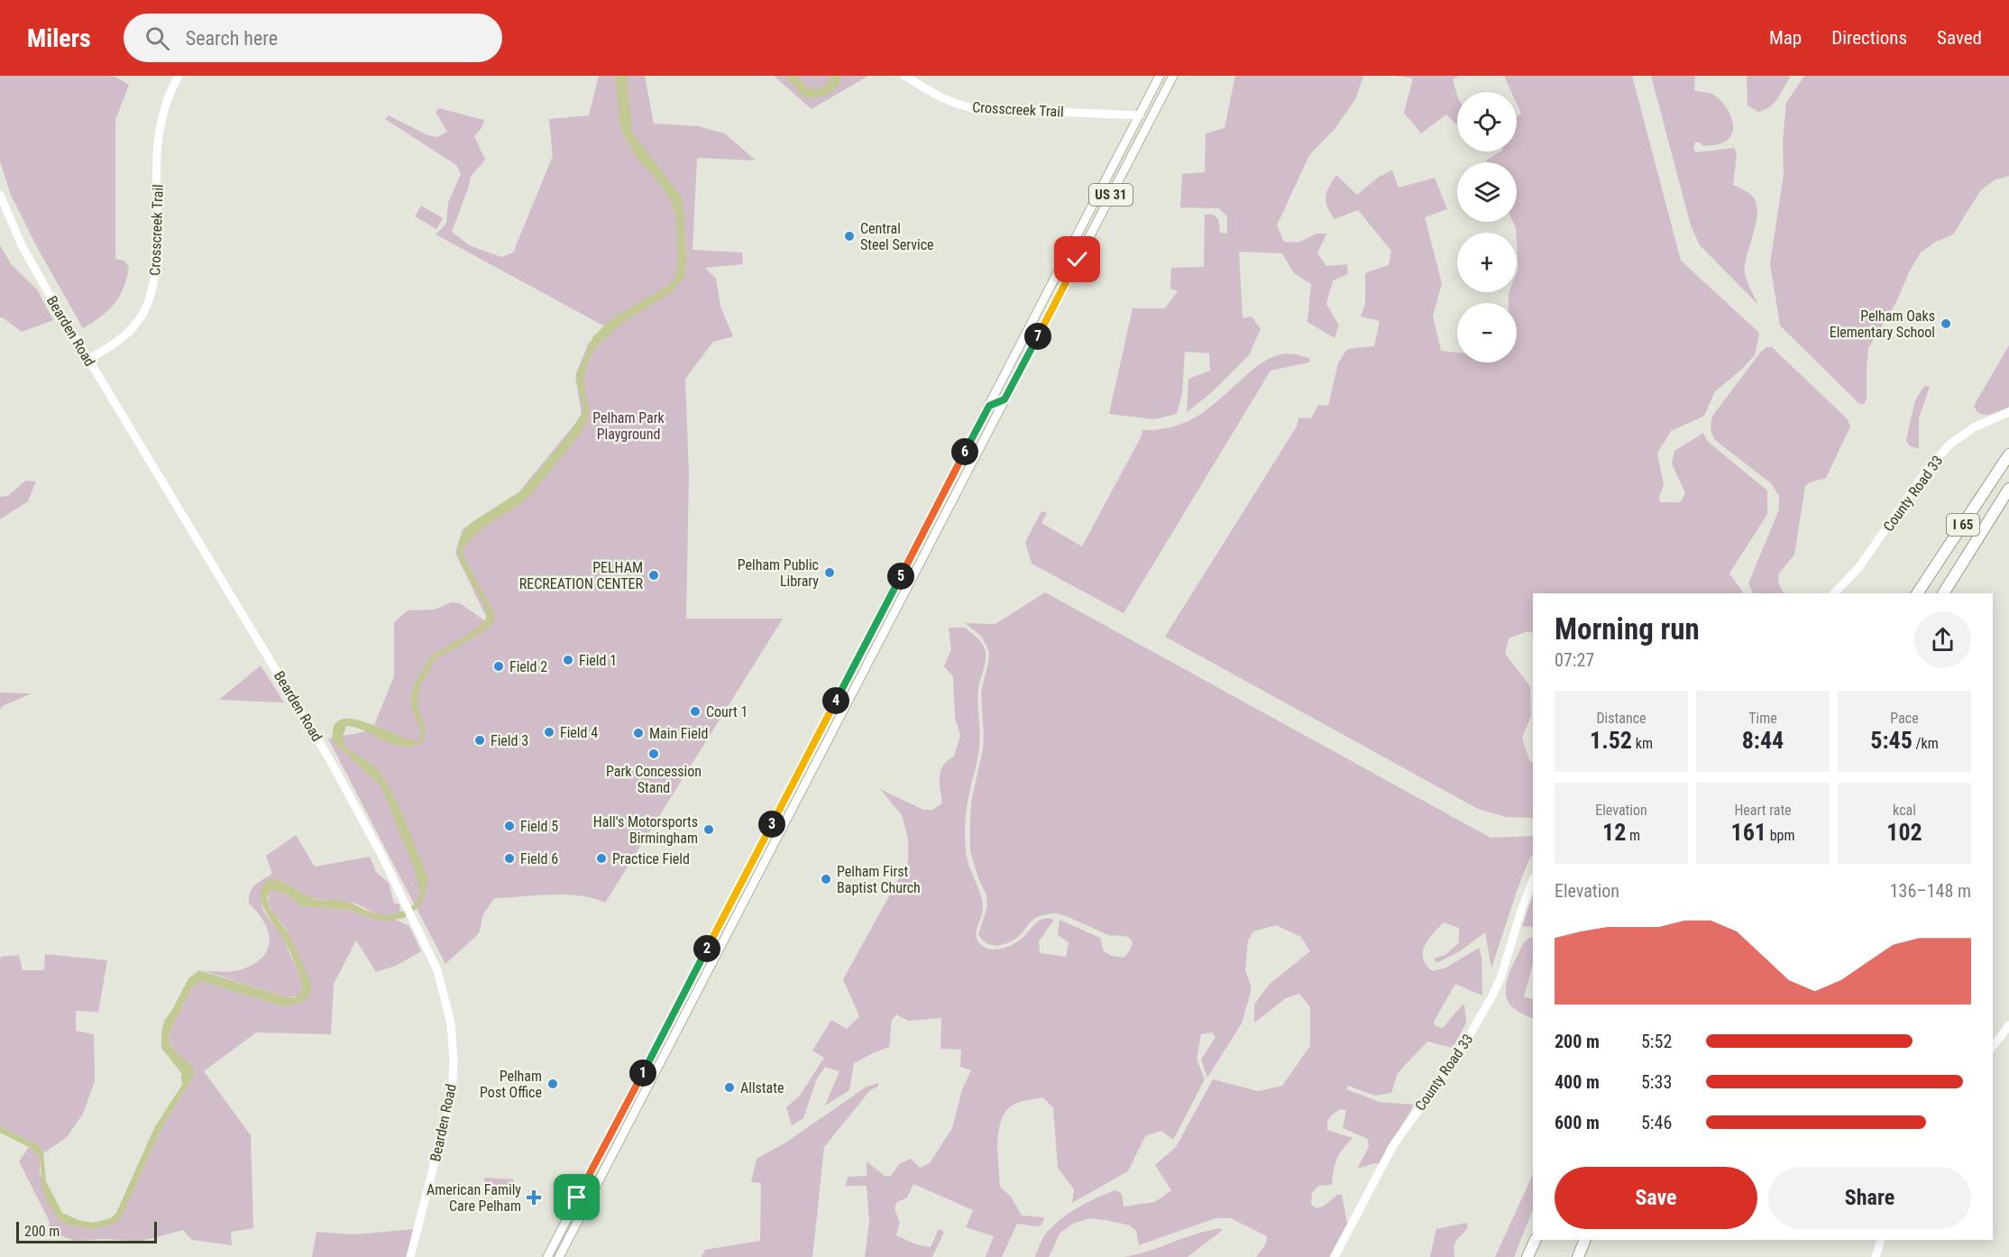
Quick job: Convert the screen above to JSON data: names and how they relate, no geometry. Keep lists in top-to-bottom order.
{
  "streets": {
    "highway": ["I 65"],
    "main road": [
      "Crosscreek Trail",
      "US 31",
      "Bearden Road",
      "County Road 33"
    ]
  },
  "crossings": [
    ["Crosscreek Trail", "US 31"],
    ["Crosscreek Trail", "Bearden Road"]
  ],
  "parks": ["Pelham Park Playground"],
  "places": {
    "other": [
      "Central Steel Service",
      "Pelham Oaks Elementary School",
      "Pelham Public Library",
      "PELHAM RECREATION CENTER",
      "Field 1",
      "Field 2",
      "Court 1",
      "Field 4",
      "Main Field",
      "Field 3",
      "Park Concession Stand",
      "Field 5",
      "Hall's Motorsports Birmingham",
      "Field 6",
      "Practice Field",
      "Pelham First Baptist Church",
      "Pelham Post Office",
      "Allstate"
    ],
    "health": ["American Family Care Pelham"]
  },
  "scale_bar": "200 m",
  "page": {
    "header": "Milers",
    "search": "Search here",
    "nav": ["Map", "Directions", "Saved"],
    "map_buttons": ["+", "−"],
    "pins": [
      "7",
      "6",
      "5",
      "4",
      "3",
      "2",
      "1"
    ],
    "heading": ["Morning run", "07:27"],
    "stats": [
      ["Distance", "1.52 km"],
      ["Time", "8:44"],
      ["Pace", "5:45 /km"],
      ["Elevation", "12 m"],
      ["Heart rate", "161 bpm"],
      ["kcal", "102"]
    ],
    "chart": ["Elevation", "136–148 m"],
    "list": [
      {
        "name": "200 m",
        "note": "5:52"
      },
      {
        "name": "400 m",
        "note": "5:33"
      },
      {
        "name": "600 m",
        "note": "5:46"
      }
    ],
    "buttons": ["Save", "Share"],
    "scale": "200 m"
  }
}
